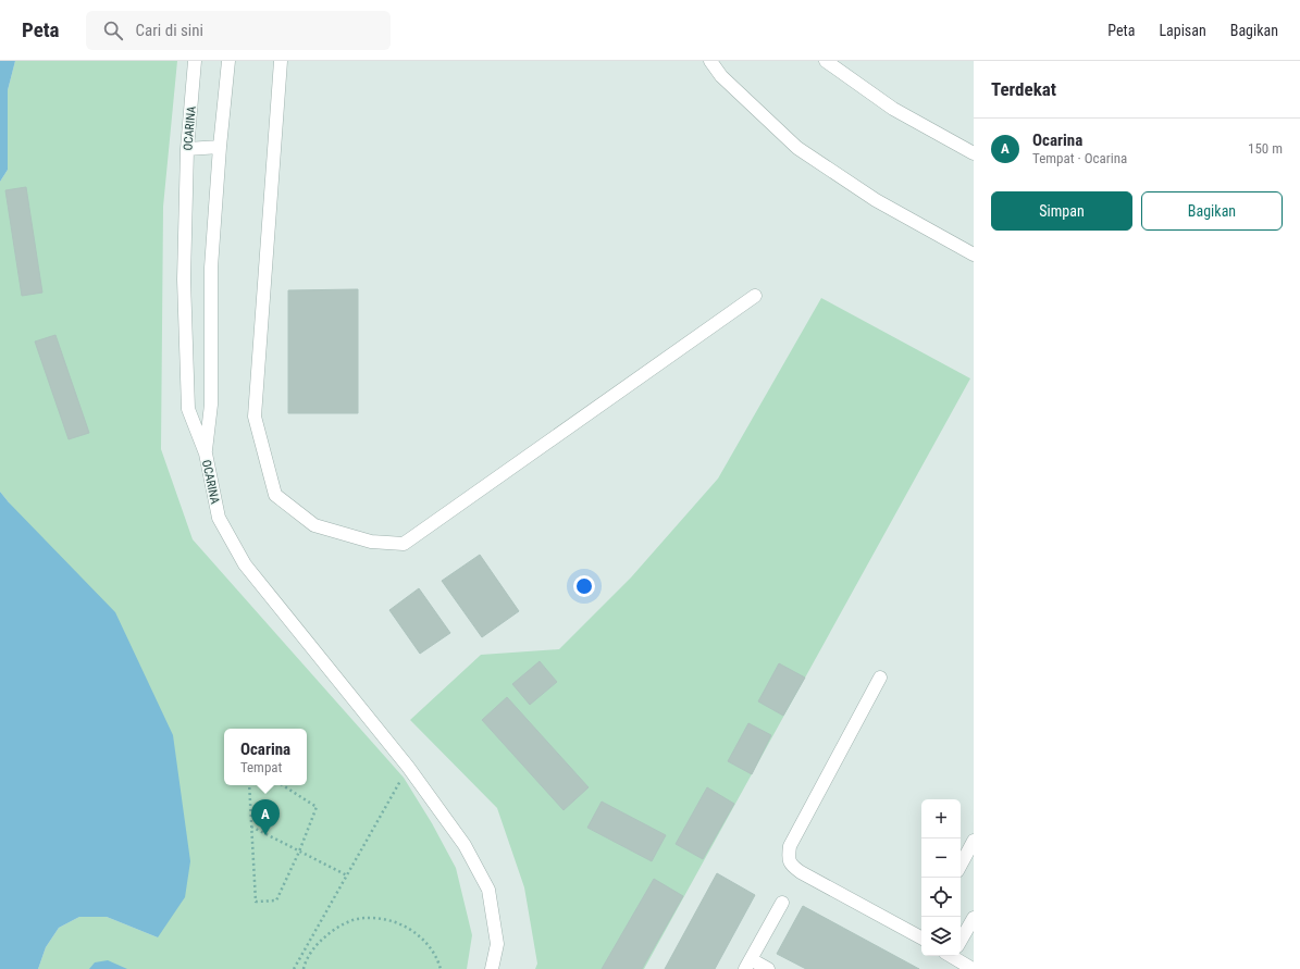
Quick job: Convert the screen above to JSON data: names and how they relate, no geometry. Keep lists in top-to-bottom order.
{
  "streets": {
    "street": ["OCARINA"]
  },
  "page": {
    "header": "Peta",
    "search": "Cari di sini",
    "nav": ["Peta", "Lapisan", "Bagikan"],
    "heading": "Terdekat",
    "list": [
      {
        "mark": "A",
        "name": "Ocarina",
        "note": "Tempat · Ocarina",
        "value": "150 m"
      }
    ],
    "buttons": ["Simpan", "Bagikan"],
    "popup": ["Ocarina", "Tempat"],
    "map_buttons": ["+", "−"],
    "pins": "A"
  }
}
